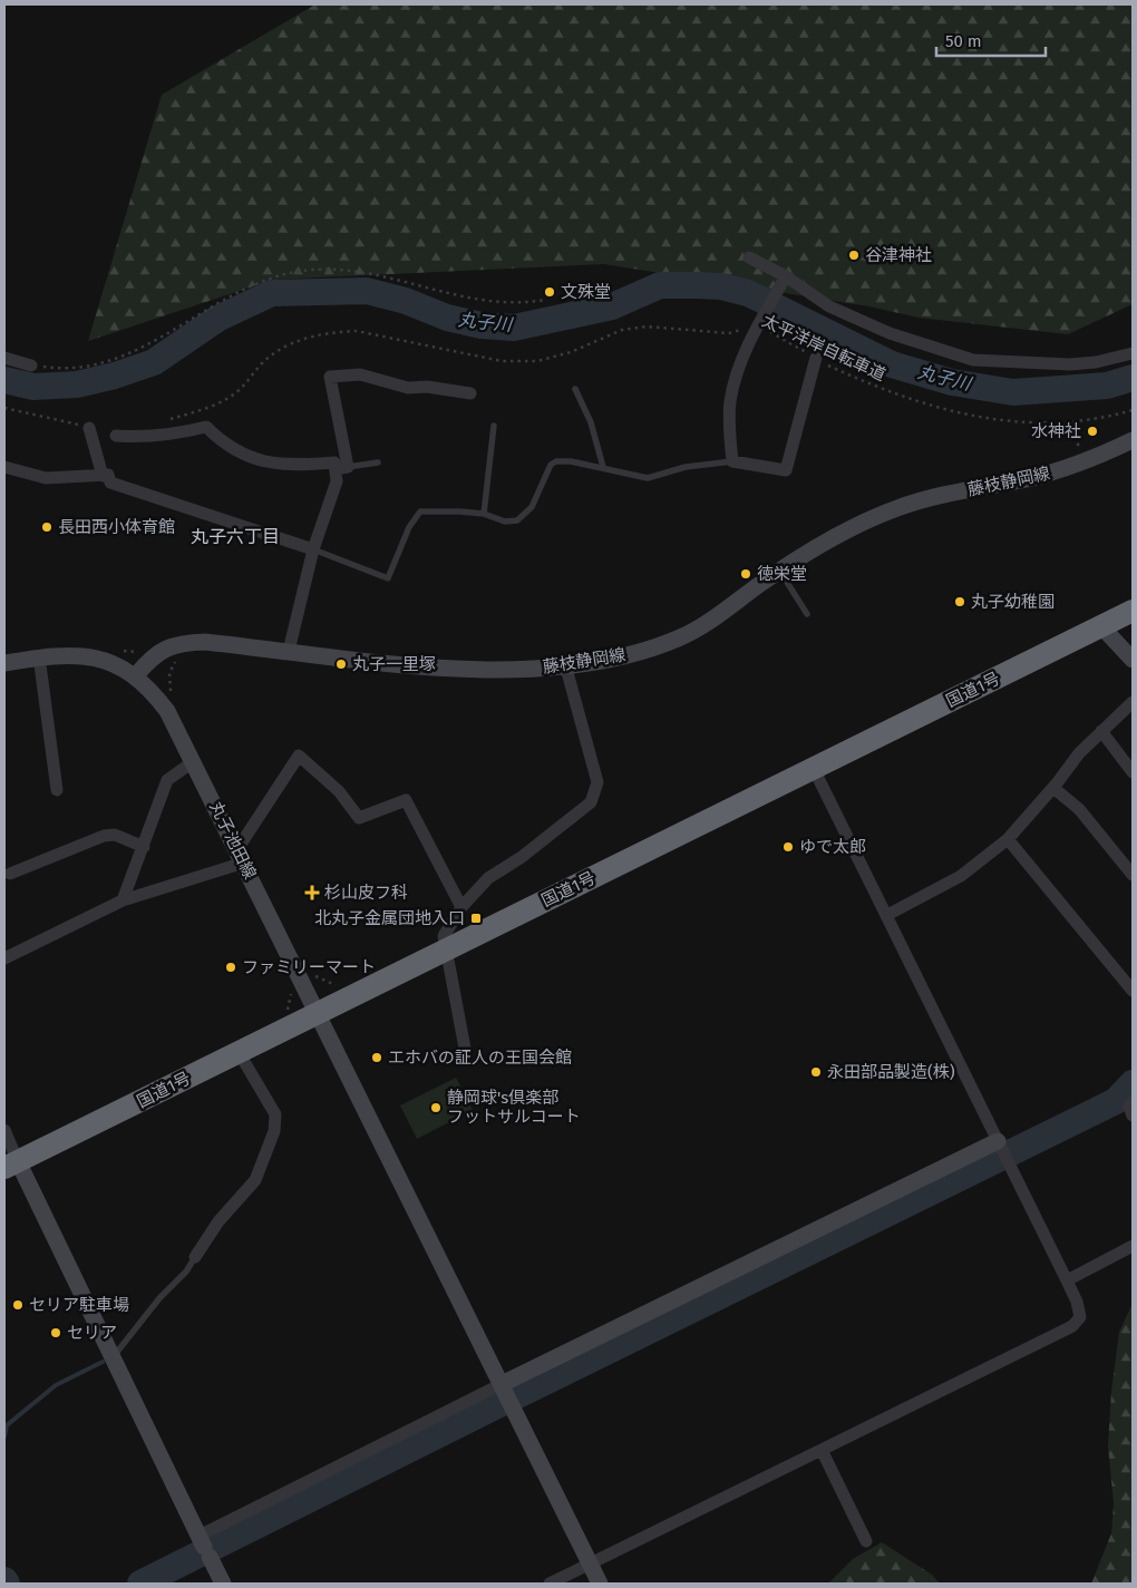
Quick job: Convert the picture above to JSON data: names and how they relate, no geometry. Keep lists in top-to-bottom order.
{
  "streets": {
    "highway": ["国道1号"],
    "street": ["藤枝静岡線", "丸子池田線"],
    "path": ["太平洋岸自転車道"]
  },
  "crossings": [
    ["藤枝静岡線", "丸子池田線"],
    ["国道1号", "丸子池田線"]
  ],
  "districts": ["丸子六丁目"],
  "water": ["丸子川"],
  "places": {
    "other": [
      "谷津神社",
      "文殊堂",
      "水神社",
      "長田西小体育館",
      "徳栄堂",
      "丸子幼稚園",
      "丸子一里塚",
      "ゆで太郎",
      "ファミリーマート",
      "エホバの証人の王国会館",
      "永田部品製造(株)",
      "静岡球's倶楽部 フットサルコート",
      "セリア駐車場",
      "セリア"
    ],
    "health": ["杉山皮フ科"],
    "transit": ["北丸子金属団地入口"]
  },
  "scale_bar": "50 m"
}
